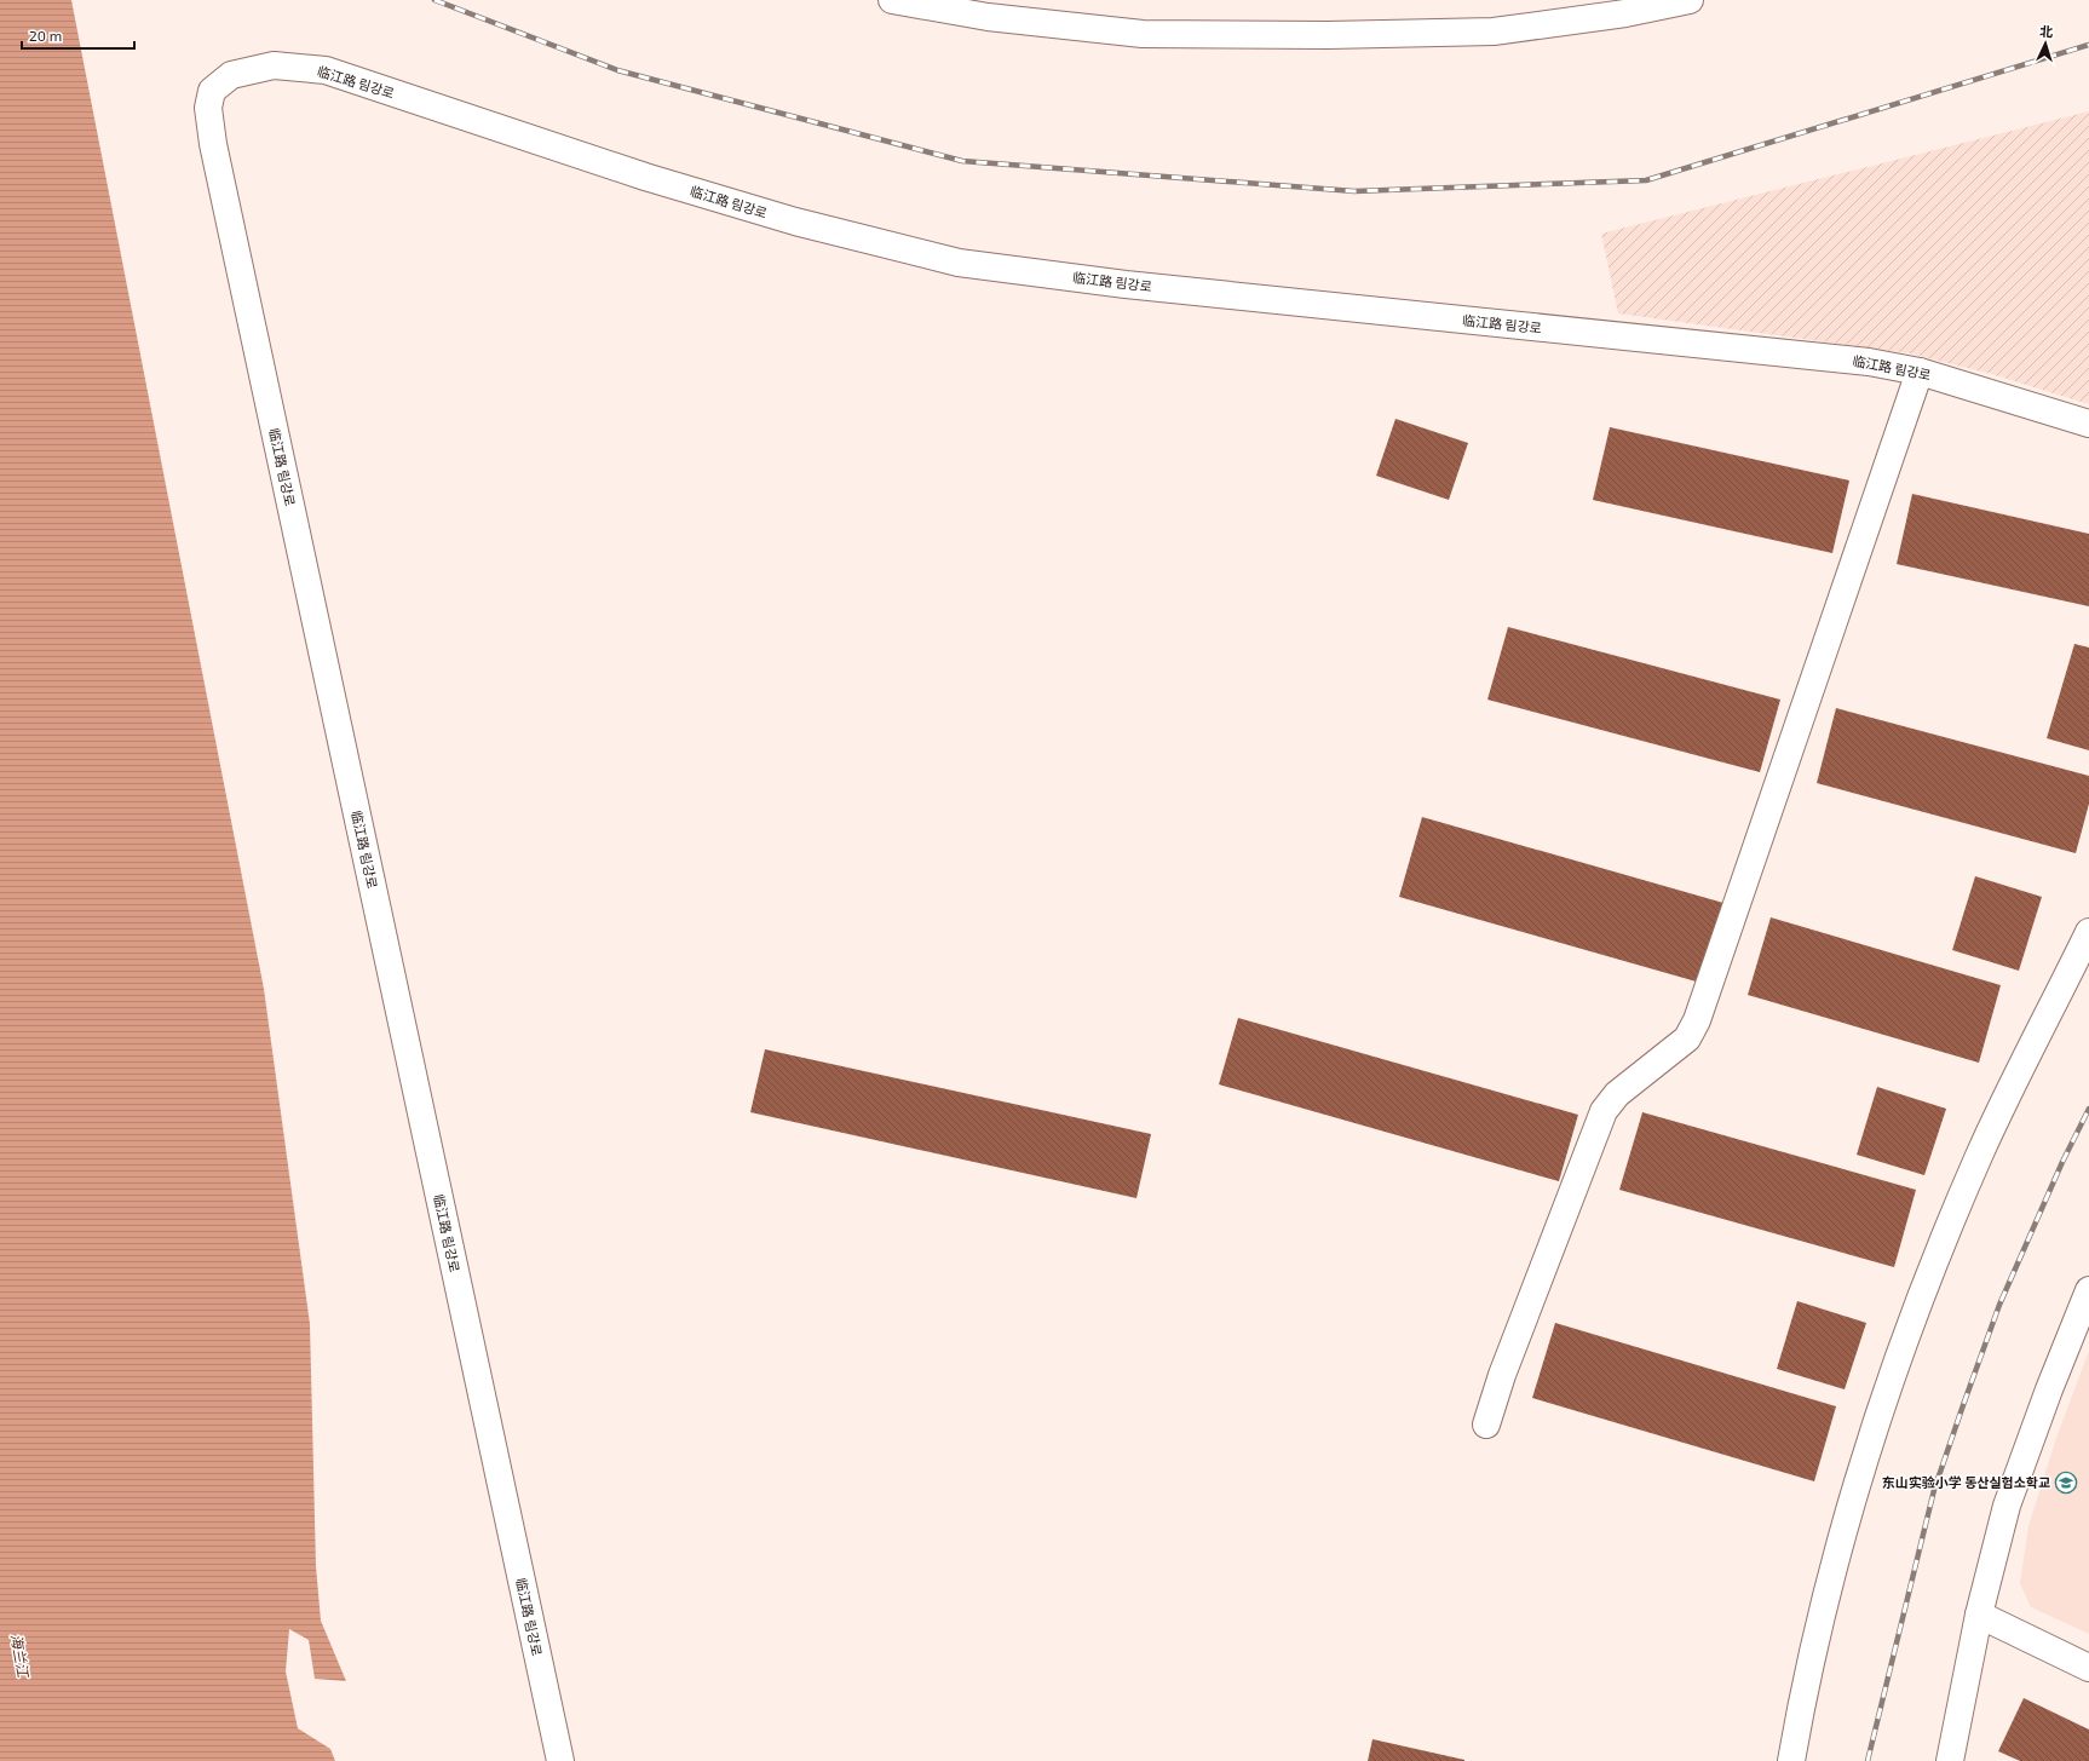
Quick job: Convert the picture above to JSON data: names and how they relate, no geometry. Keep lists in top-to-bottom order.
{
  "streets": {
    "street": ["临江路 림강로"]
  },
  "water": ["海兰江"],
  "places": {
    "school or university": ["东山实验小学 동산실험소학교"]
  },
  "scale_bar": "20 m",
  "north": "top"
}
